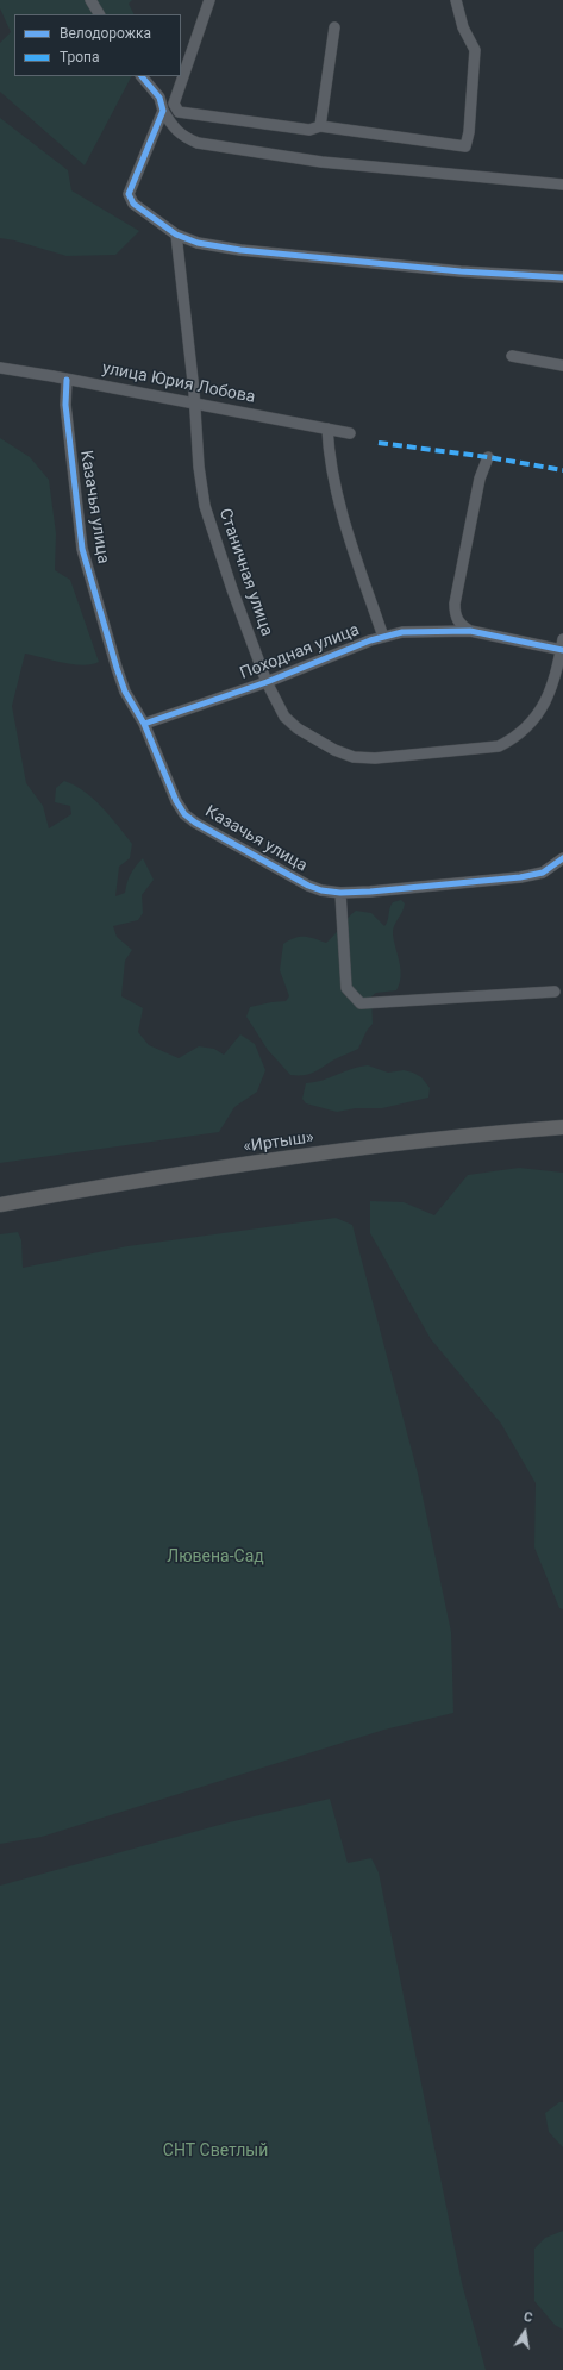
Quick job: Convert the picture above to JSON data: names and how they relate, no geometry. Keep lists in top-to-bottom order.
{
  "streets": {
    "highway": ["«Иртыш»"],
    "street": [
      "улица Юрия Лобова",
      "Казачья улица",
      "Станичная улица",
      "Походная улица"
    ]
  },
  "crossings": [
    ["улица Юрия Лобова", "Казачья улица"],
    ["улица Юрия Лобова", "Станичная улица"],
    ["Казачья улица", "Походная улица"],
    ["Станичная улица", "Походная улица"]
  ],
  "parks": ["Лювена-Сад", "СНТ Светлый"],
  "legend": ["Велодорожка", "Тропа"],
  "north": "top"
}
